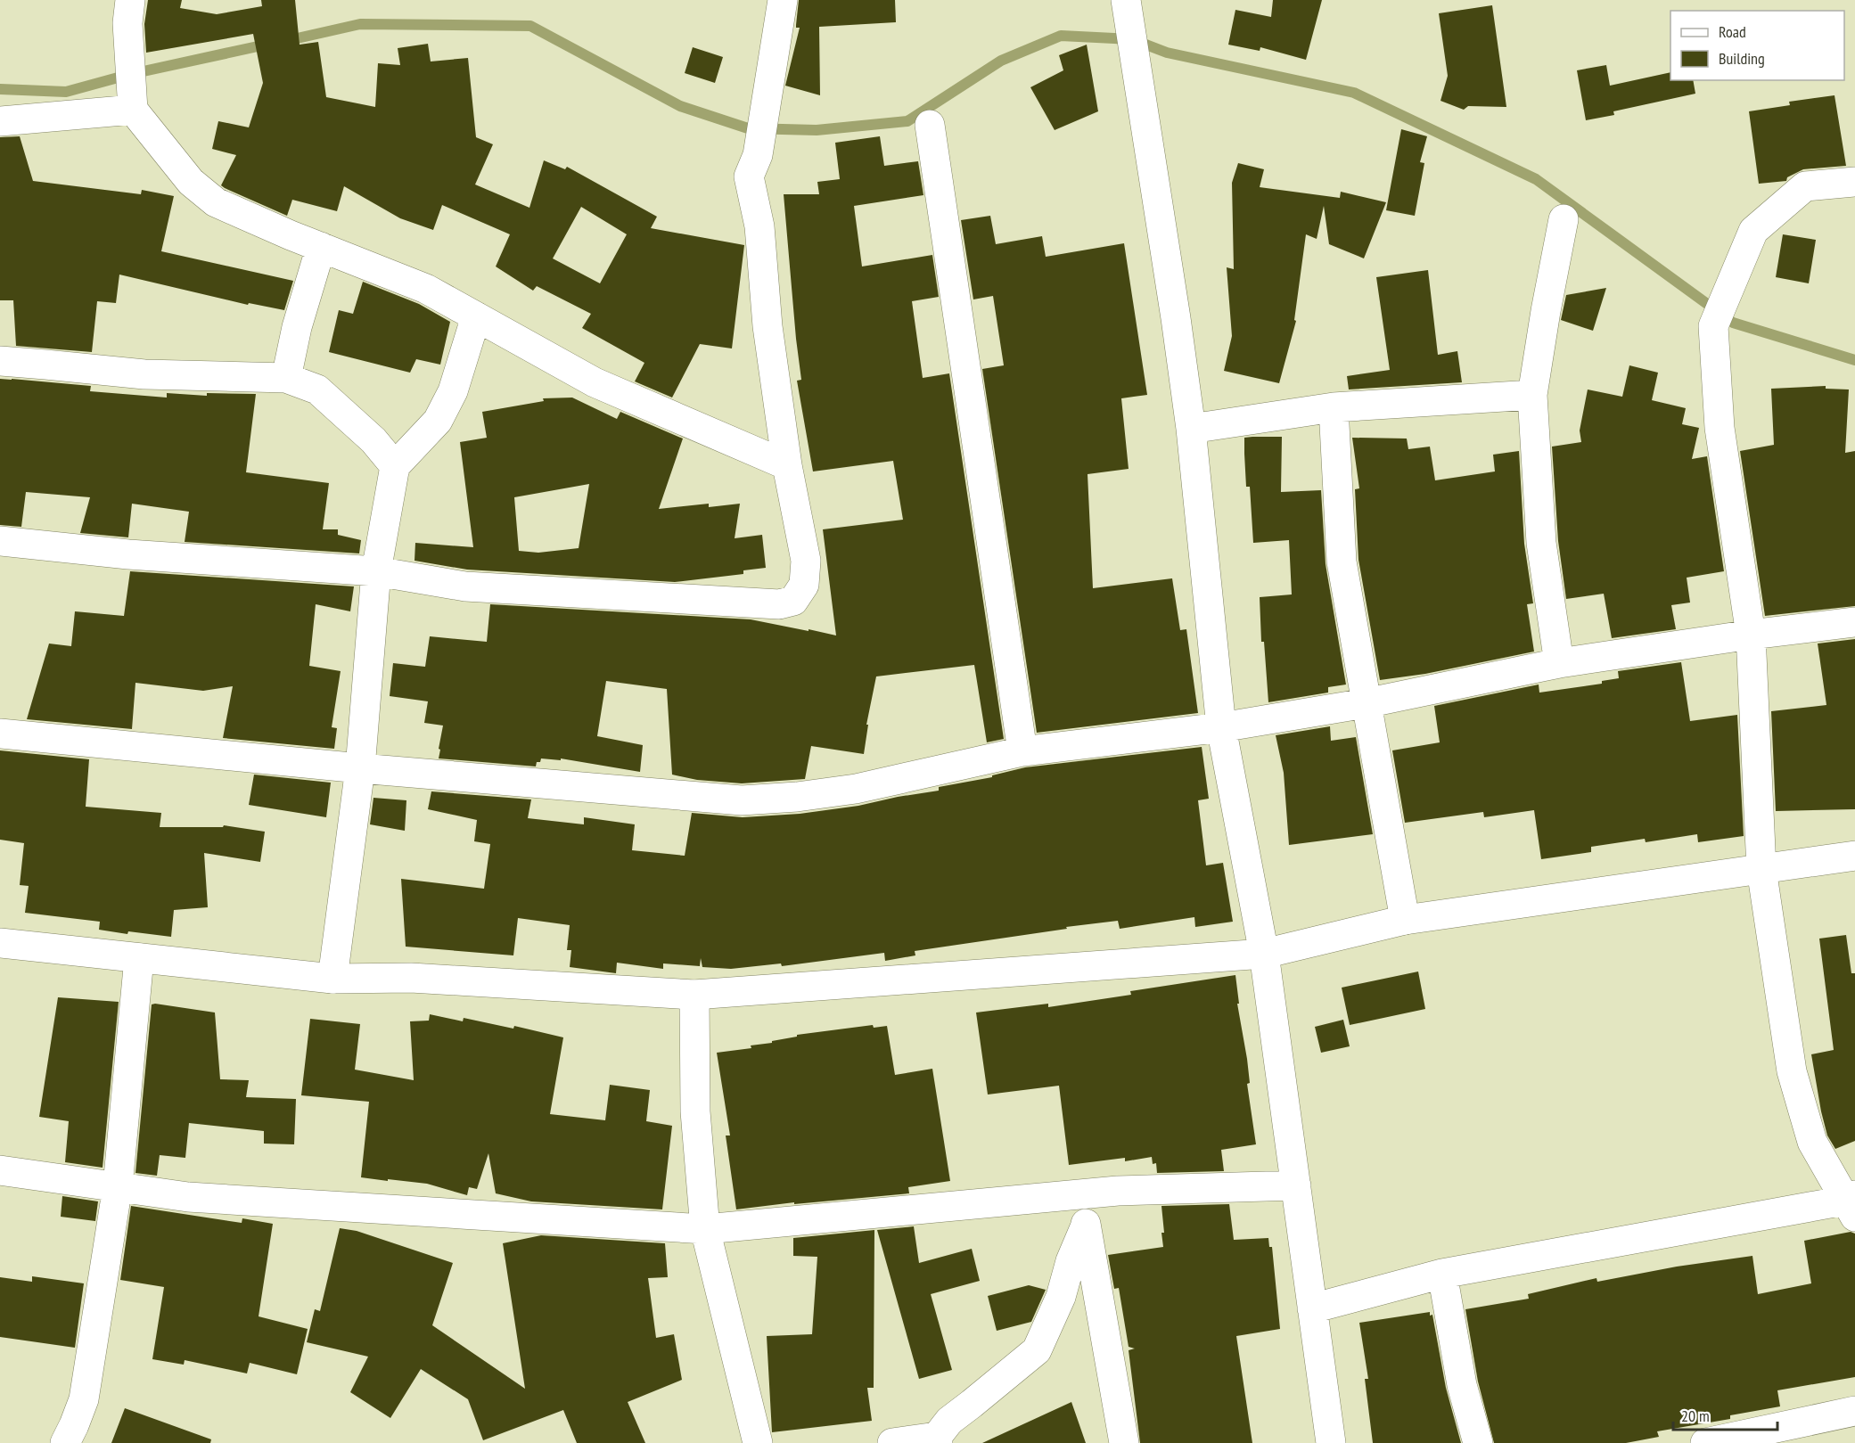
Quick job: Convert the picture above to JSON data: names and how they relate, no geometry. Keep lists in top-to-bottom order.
{
  "legend": ["Road", "Building"],
  "scale_bar": "20 m"
}
